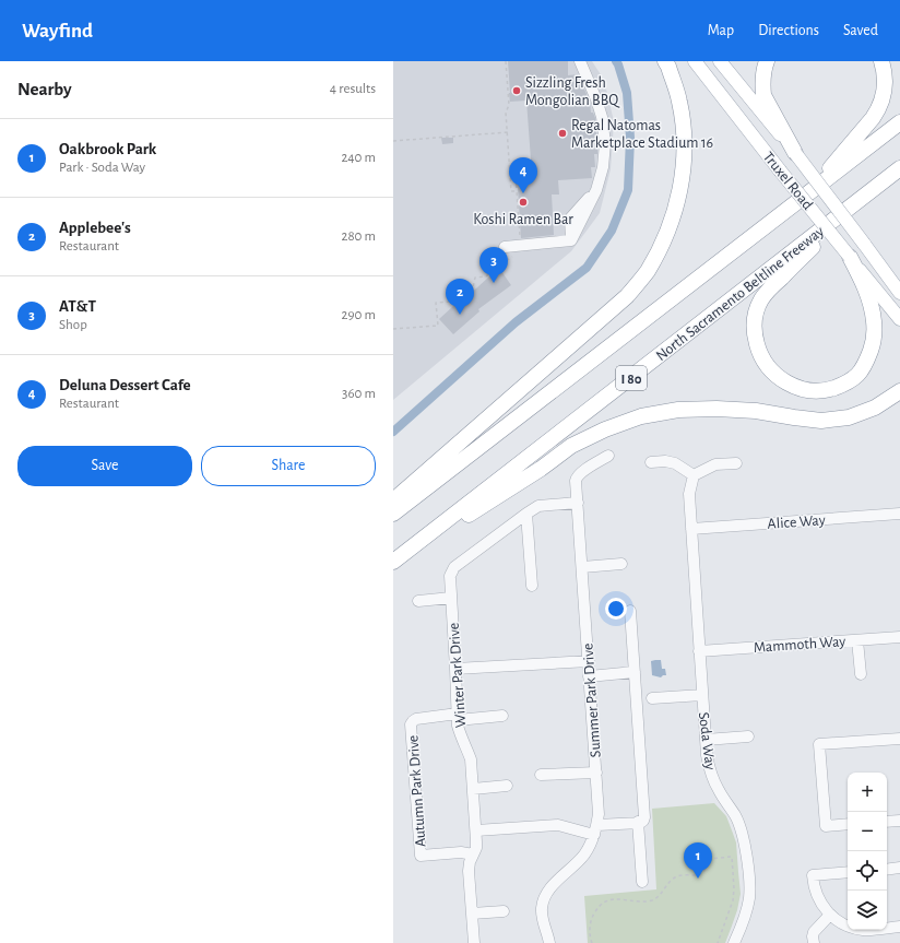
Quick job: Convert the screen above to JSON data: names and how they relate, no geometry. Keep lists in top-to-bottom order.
{
  "streets": {
    "highway": ["North Sacramento Beltline Freeway", "I 80"],
    "main road": ["Truxel Road"],
    "street": [
      "Alice Way",
      "Mammoth Way",
      "Winter Park Drive",
      "Summer Park Drive",
      "Soda Way",
      "Autumn Park Drive"
    ]
  },
  "crossings": [
    ["Alice Way", "Soda Way"],
    ["Mammoth Way", "Soda Way"],
    ["Winter Park Drive", "Summer Park Drive"],
    ["Winter Park Drive", "Autumn Park Drive"]
  ],
  "places": ["Sizzling Fresh Mongolian BBQ", "Regal Natomas Marketplace Stadium 16", "Koshi Ramen Bar"],
  "page": {
    "header": "Wayfind",
    "nav": ["Map", "Directions", "Saved"],
    "heading": ["Nearby", "4 results"],
    "list": [
      {
        "mark": "1",
        "name": "Oakbrook Park",
        "note": "Park · Soda Way",
        "value": "240 m"
      },
      {
        "mark": "2",
        "name": "Applebee's",
        "note": "Restaurant",
        "value": "280 m"
      },
      {
        "mark": "3",
        "name": "AT&T",
        "note": "Shop",
        "value": "290 m"
      },
      {
        "mark": "4",
        "name": "Deluna Dessert Cafe",
        "note": "Restaurant",
        "value": "360 m"
      }
    ],
    "pins": [
      "4",
      "3",
      "2",
      "1"
    ],
    "buttons": ["Save", "Share"],
    "map_buttons": ["+", "−"]
  }
}
